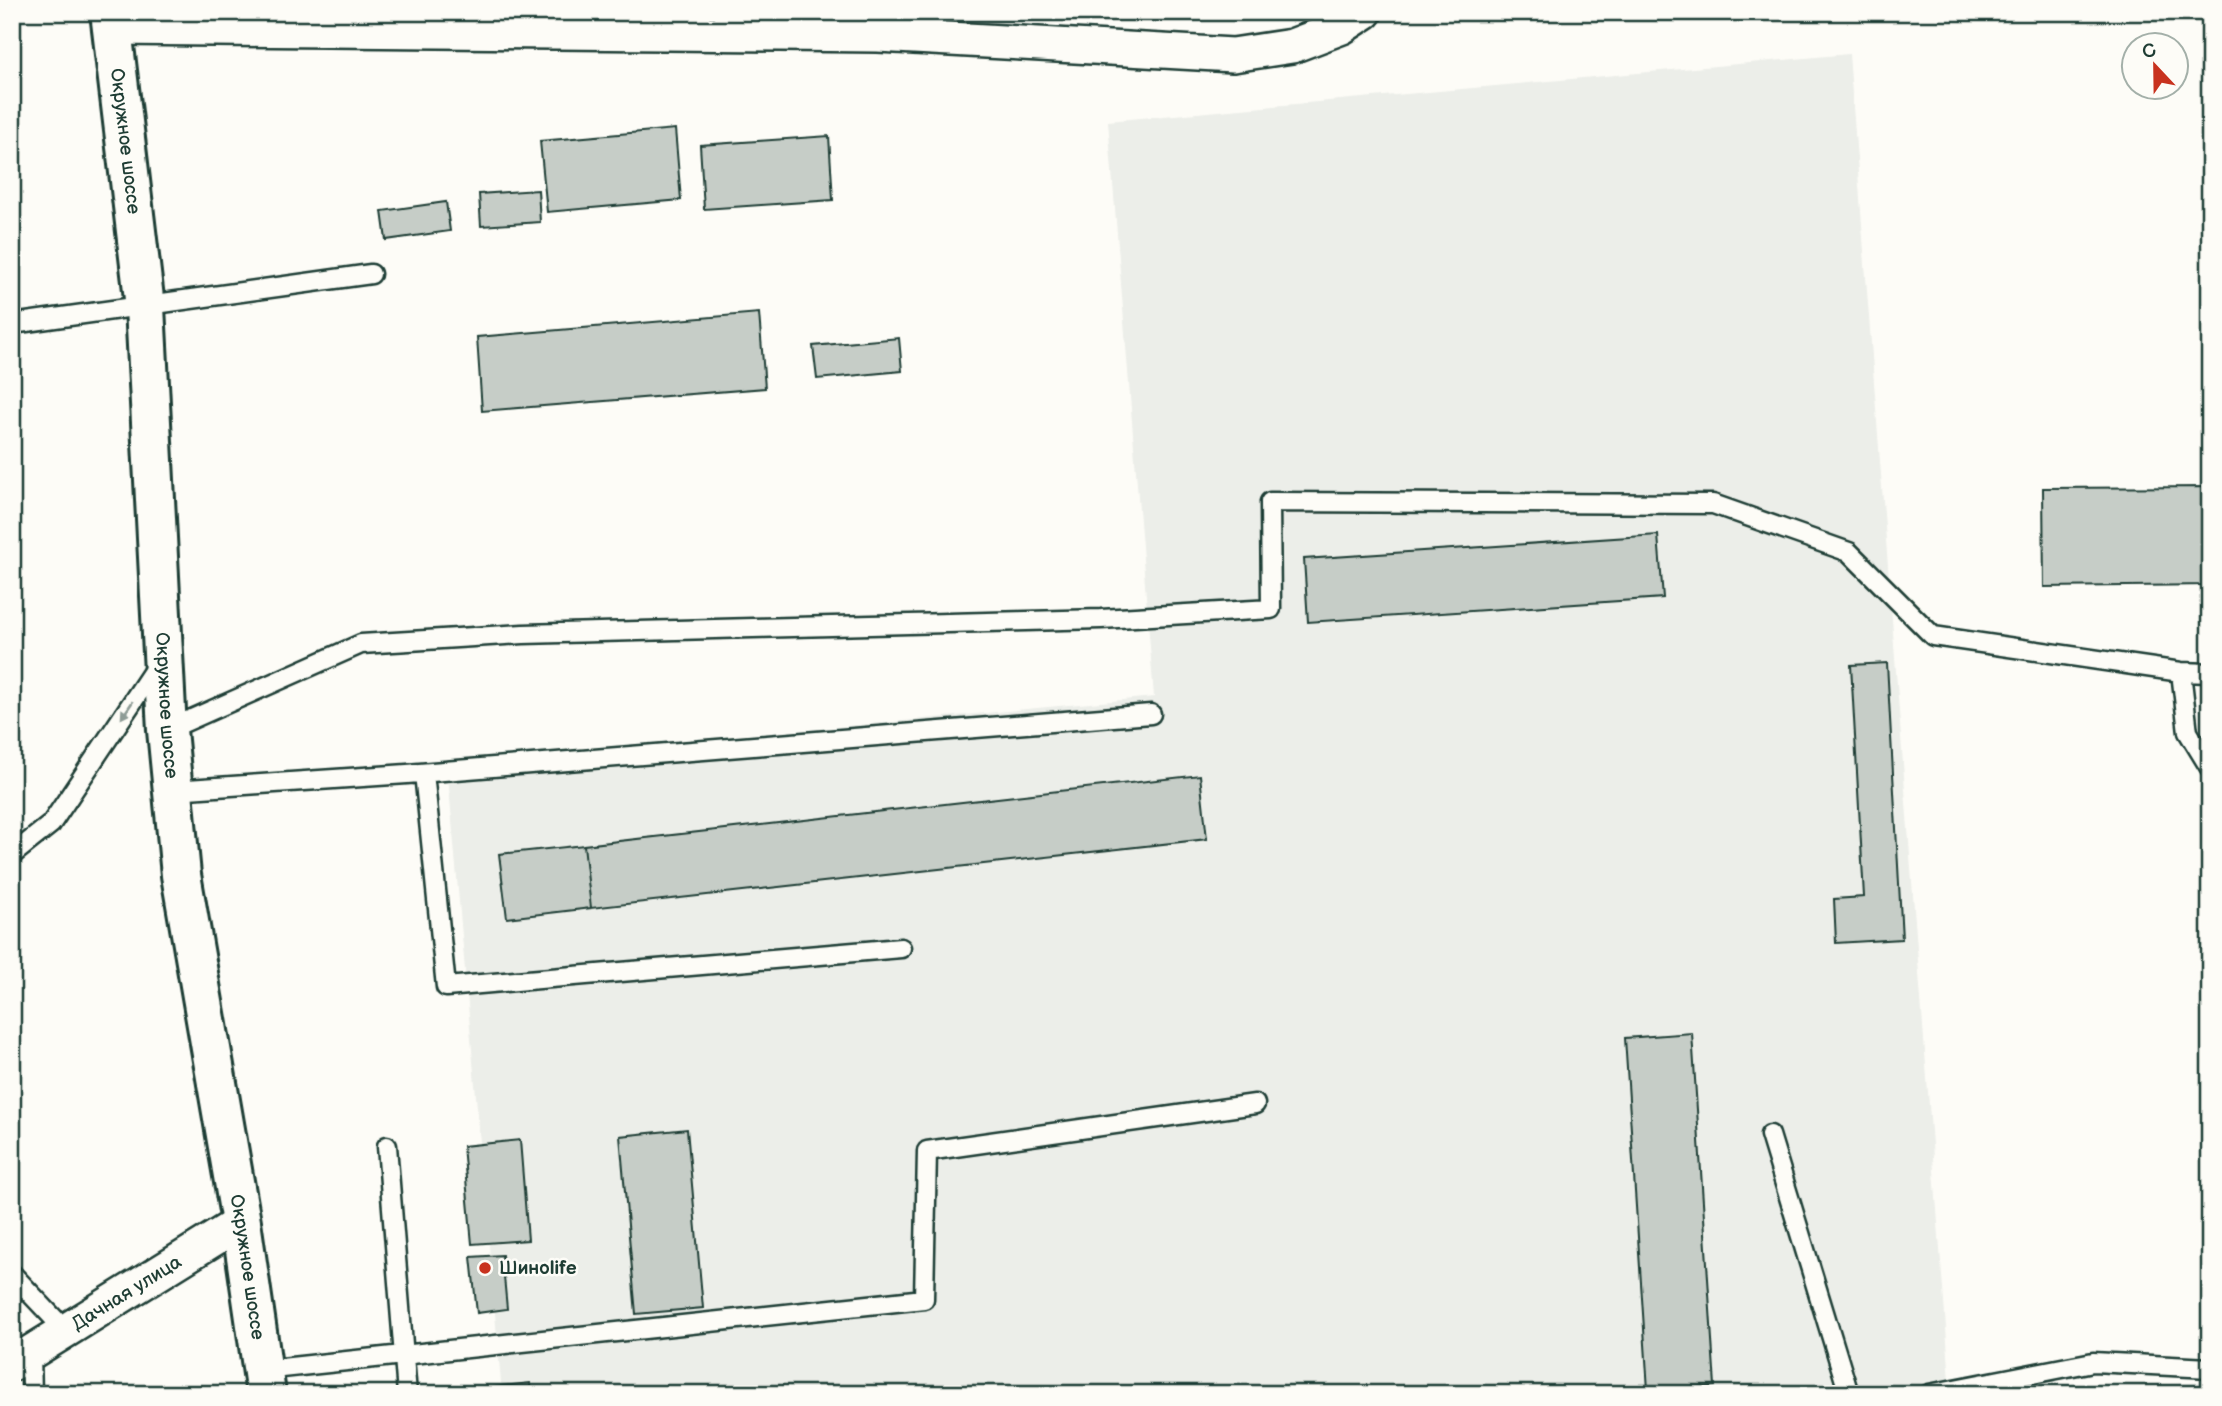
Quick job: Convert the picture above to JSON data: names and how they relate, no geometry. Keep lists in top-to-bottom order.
{
  "streets": {
    "street": ["Окружное шоссе", "Дачная улица"]
  },
  "crossings": [
    ["Окружное шоссе", "Дачная улица"]
  ],
  "places": ["Шиноlife"],
  "north": "top"
}
